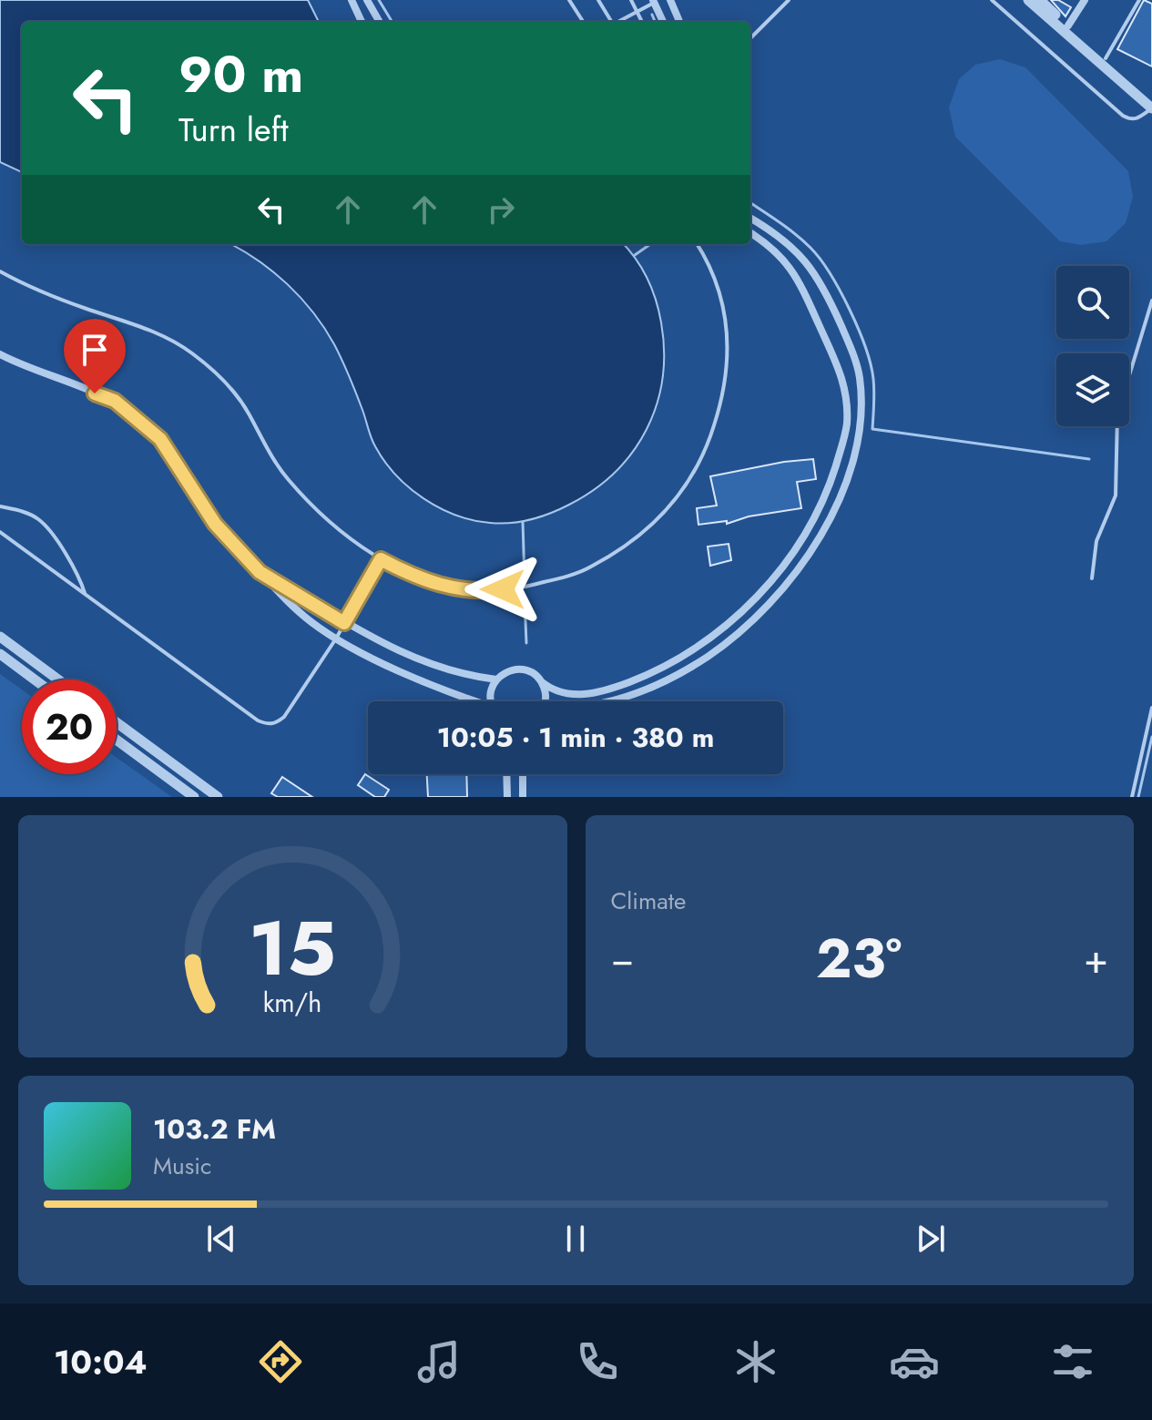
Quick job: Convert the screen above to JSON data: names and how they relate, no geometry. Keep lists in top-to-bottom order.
{
  "page": {
    "turn": ["90 m", "Turn left"],
    "limit": "20",
    "trip": "10:05 · 1 min · 380 m",
    "tile": "Climate",
    "heat": ["−", "23°", "+"],
    "song": ["103.2 FM", "Music"],
    "tabs": "10:04",
    "gauge": ["15", "km/h"]
  }
}
